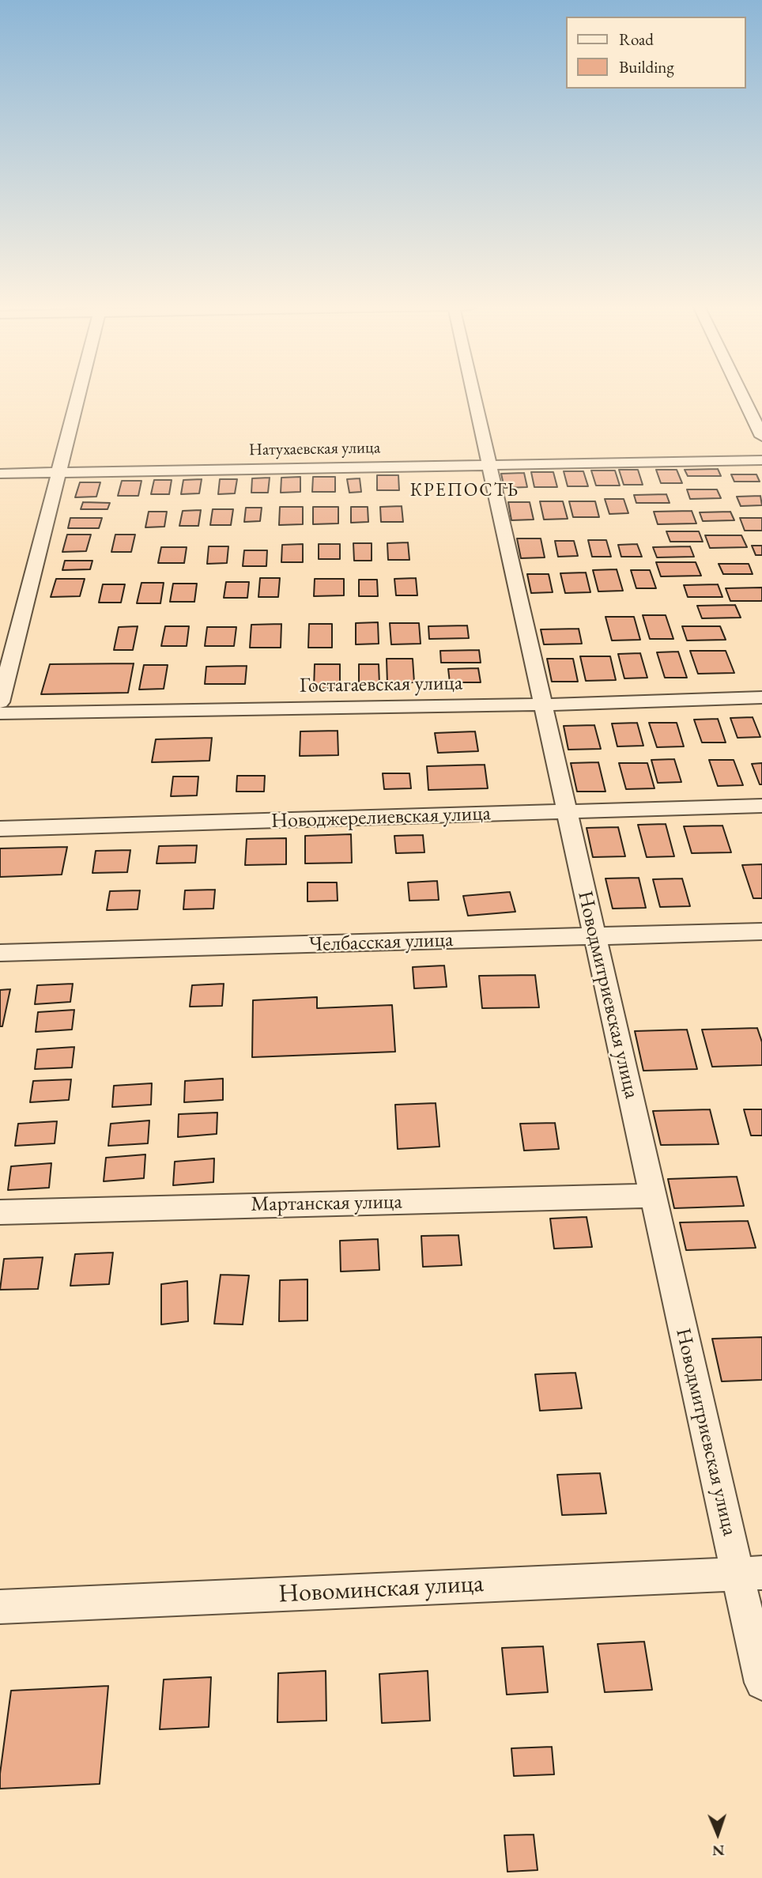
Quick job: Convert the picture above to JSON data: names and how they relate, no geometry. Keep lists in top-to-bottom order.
{
  "streets": {
    "street": [
      "Натухаевская улица",
      "Гостагаевская улица",
      "Новоджерелиевская улица",
      "Челбасская улица",
      "Новодмитриевская улица",
      "Мартанская улица",
      "Новоминская улица"
    ]
  },
  "crossings": [
    ["Натухаевская улица", "Новодмитриевская улица"],
    ["Гостагаевская улица", "Новодмитриевская улица"],
    ["Новоджерелиевская улица", "Новодмитриевская улица"],
    ["Челбасская улица", "Новодмитриевская улица"],
    ["Новодмитриевская улица", "Мартанская улица"],
    ["Новодмитриевская улица", "Новоминская улица"]
  ],
  "districts": ["КРЕПОСТЬ"],
  "legend": ["Road", "Building"],
  "north": "bottom"
}
